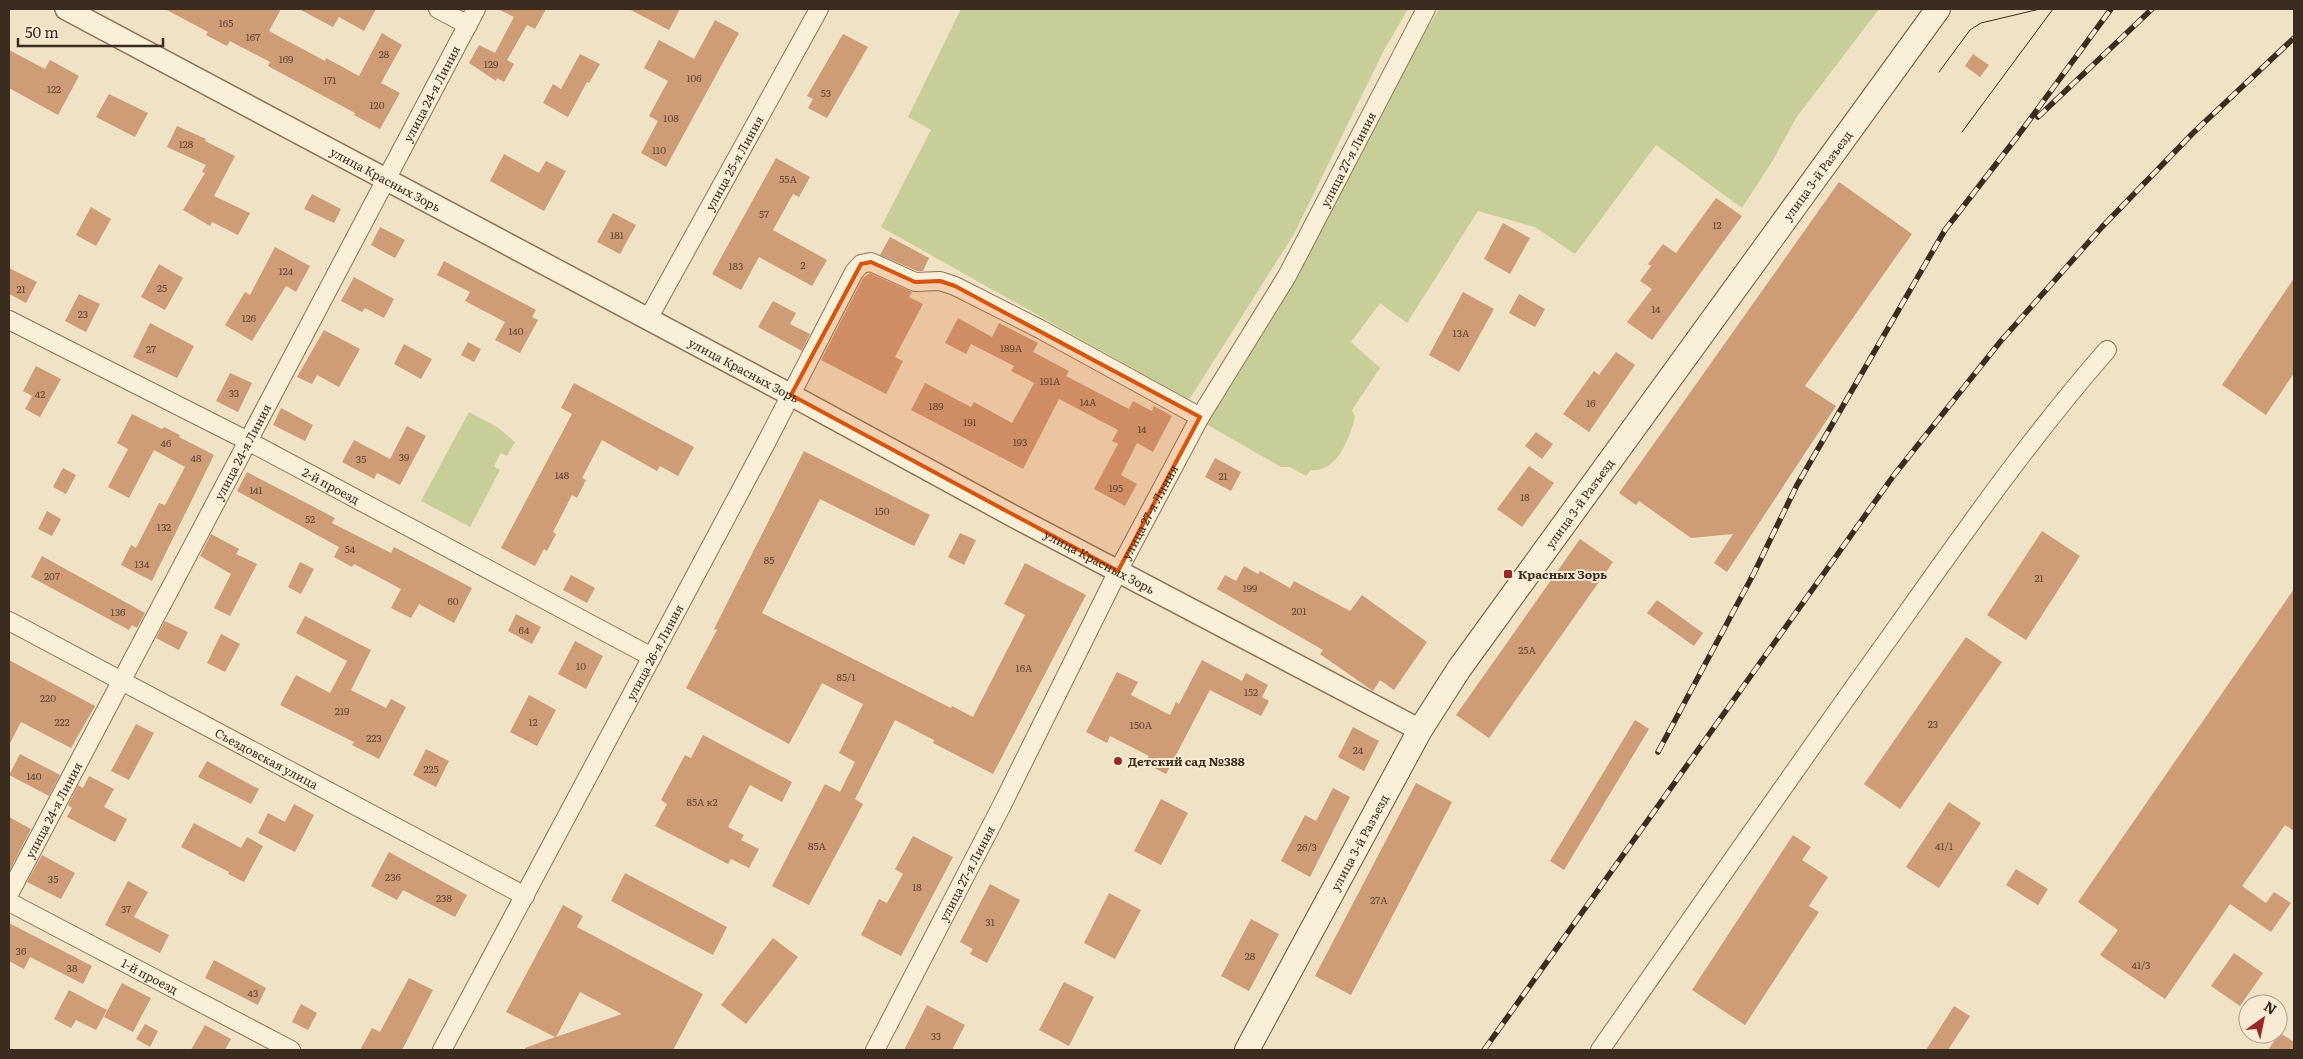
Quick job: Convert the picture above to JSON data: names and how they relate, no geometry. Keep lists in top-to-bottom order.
{
  "streets": {
    "main road": ["улица 3-й Разъезд"],
    "street": [
      "улица 24-я Линия",
      "улица 27-я Линия",
      "улица 25-я Линия",
      "улица Красных Зорь",
      "2-й проезд",
      "улица 26-я Линия",
      "Съездовская улица",
      "1-й проезд"
    ]
  },
  "crossings": [
    ["улица 24-я Линия", "улица Красных Зорь"],
    ["улица 24-я Линия", "2-й проезд"],
    ["улица 24-я Линия", "Съездовская улица"],
    ["улица 27-я Линия", "улица Красных Зорь"],
    ["улица 27-я Линия", "улица 26-я Линия"],
    ["улица 25-я Линия", "улица Красных Зорь"],
    ["улица 3-й Разъезд", "улица Красных Зорь"],
    ["улица Красных Зорь", "улица 26-я Линия"],
    ["2-й проезд", "улица 26-я Линия"],
    ["улица 26-я Линия", "Съездовская улица"]
  ],
  "places": {
    "transit": ["Красных Зорь"],
    "other": ["Детский сад №388"]
  },
  "house_numbers": [
    "165",
    "167",
    "28",
    "169",
    "129",
    "106",
    "171",
    "122",
    "53",
    "120",
    "108",
    "128",
    "110",
    "55А",
    "57",
    "12",
    "181",
    "2",
    "183",
    "124",
    "25",
    "21",
    "14",
    "23",
    "126",
    "140",
    "13А",
    "189А",
    "27",
    "191А",
    "33",
    "42",
    "14А",
    "16",
    "189",
    "191",
    "14",
    "193",
    "46",
    "39",
    "48",
    "35",
    "148",
    "21",
    "195",
    "141",
    "18",
    "150",
    "52",
    "132",
    "54",
    "85",
    "134",
    "207",
    "21",
    "199",
    "60",
    "201",
    "136",
    "64",
    "25А",
    "10",
    "16А",
    "85/1",
    "152",
    "220",
    "219",
    "222",
    "12",
    "23",
    "150А",
    "223",
    "24",
    "225",
    "140",
    "85А к2",
    "85А",
    "41/1",
    "26/3",
    "236",
    "35",
    "18",
    "238",
    "27А",
    "37",
    "31",
    "36",
    "28",
    "41/3",
    "38",
    "43",
    "33"
  ],
  "scale_bar": "50 m",
  "north": "top right"
}
